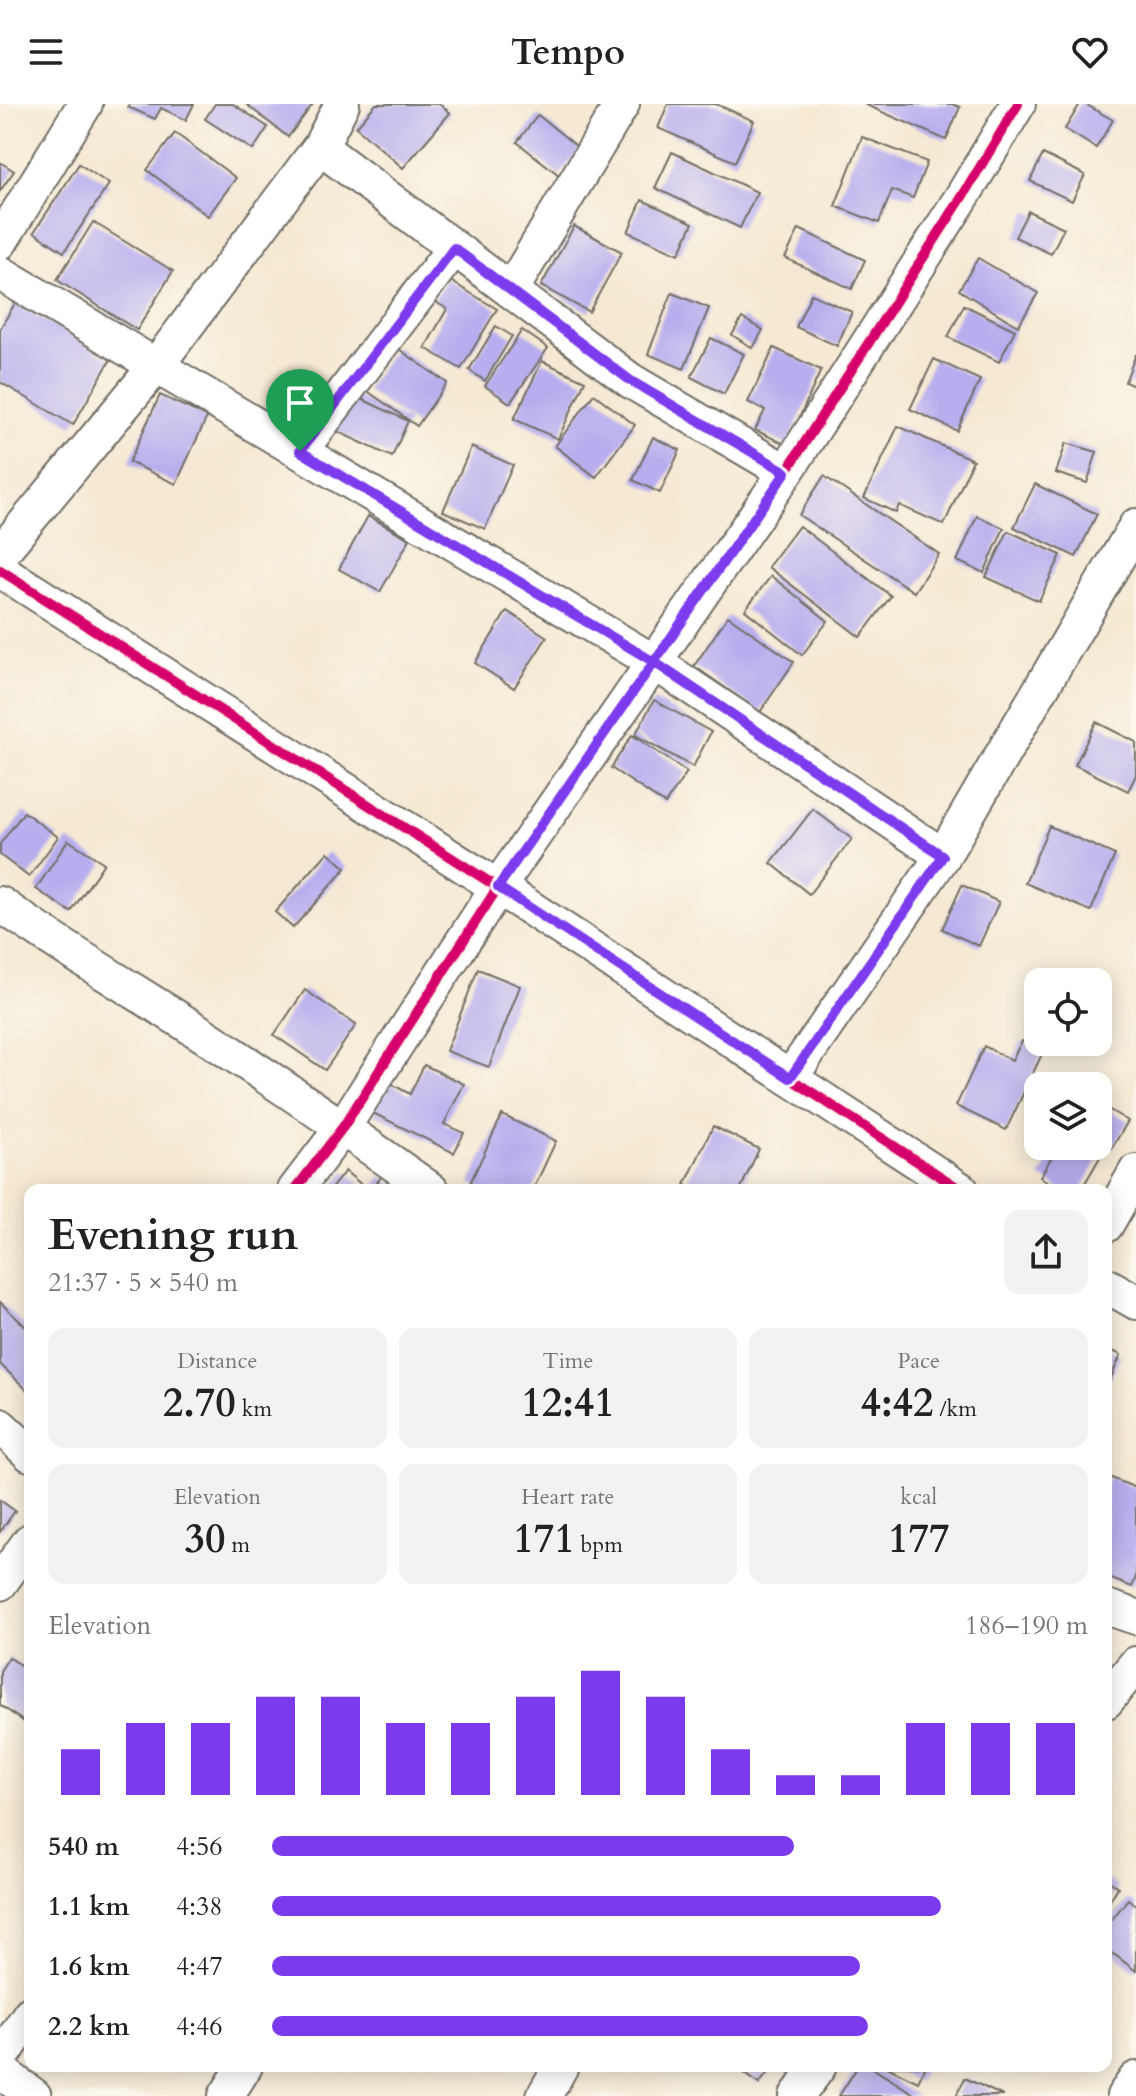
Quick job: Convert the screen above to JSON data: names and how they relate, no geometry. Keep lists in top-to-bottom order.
{
  "page": {
    "header": "Tempo",
    "heading": ["Evening run", "21:37 · 5 × 540 m"],
    "stats": [
      ["Distance", "2.70 km"],
      ["Time", "12:41"],
      ["Pace", "4:42 /km"],
      ["Elevation", "30 m"],
      ["Heart rate", "171 bpm"],
      ["kcal", "177"]
    ],
    "chart": ["Elevation", "186–190 m"],
    "list": [
      {
        "name": "540 m",
        "note": "4:56"
      },
      {
        "name": "1.1 km",
        "note": "4:38"
      },
      {
        "name": "1.6 km",
        "note": "4:47"
      },
      {
        "name": "2.2 km",
        "note": "4:46"
      }
    ]
  }
}
